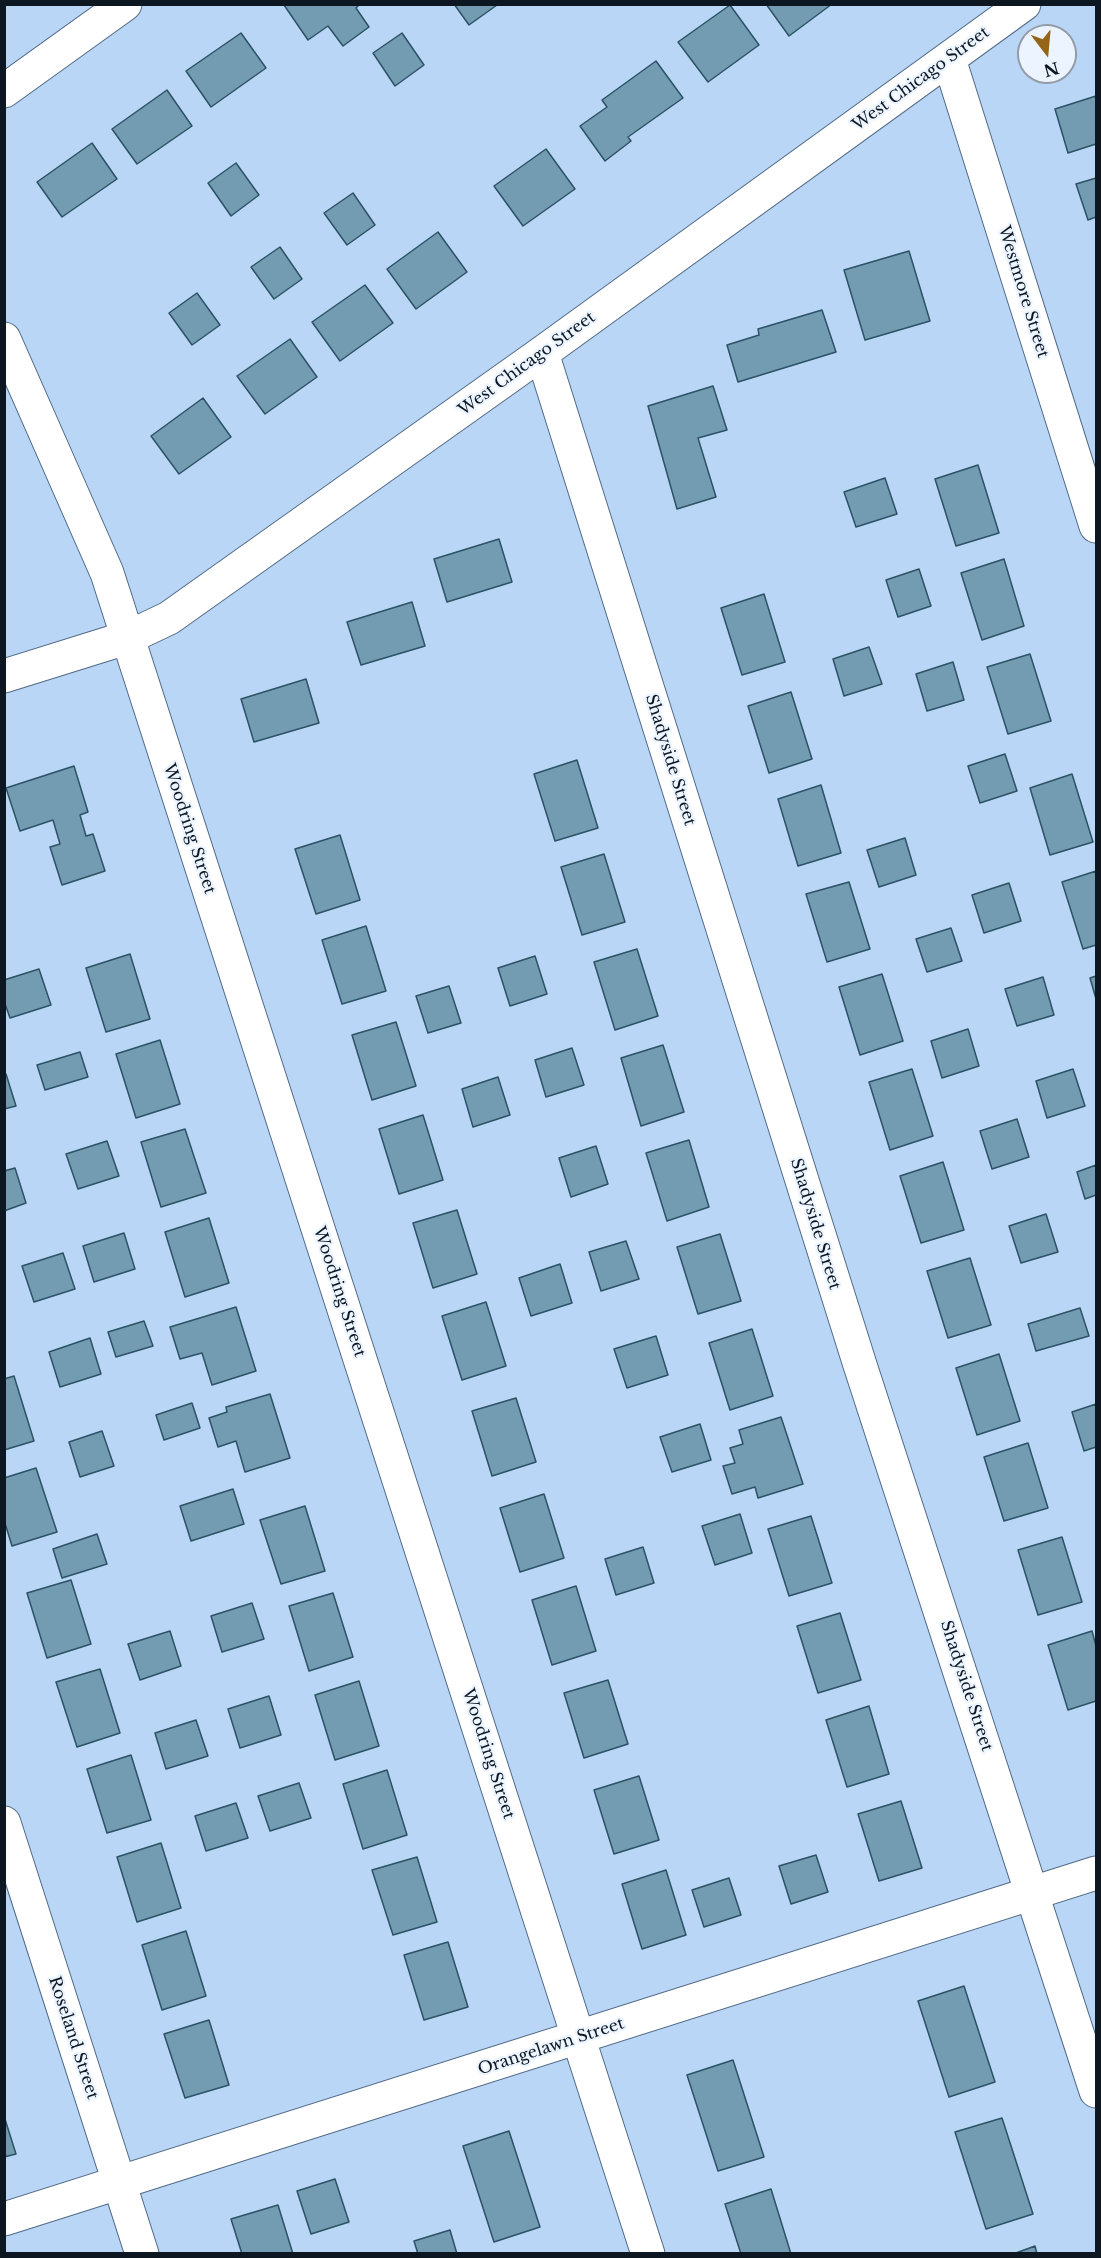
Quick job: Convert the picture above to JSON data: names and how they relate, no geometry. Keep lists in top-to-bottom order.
{
  "streets": {
    "street": [
      "West Chicago Street",
      "Westmore Street",
      "Shadyside Street",
      "Woodring Street",
      "Roseland Street",
      "Orangelawn Street"
    ]
  },
  "crossings": [
    ["West Chicago Street", "Westmore Street"],
    ["West Chicago Street", "Shadyside Street"],
    ["West Chicago Street", "Woodring Street"],
    ["Shadyside Street", "Orangelawn Street"],
    ["Woodring Street", "Orangelawn Street"],
    ["Roseland Street", "Orangelawn Street"]
  ],
  "north": "bottom"
}
